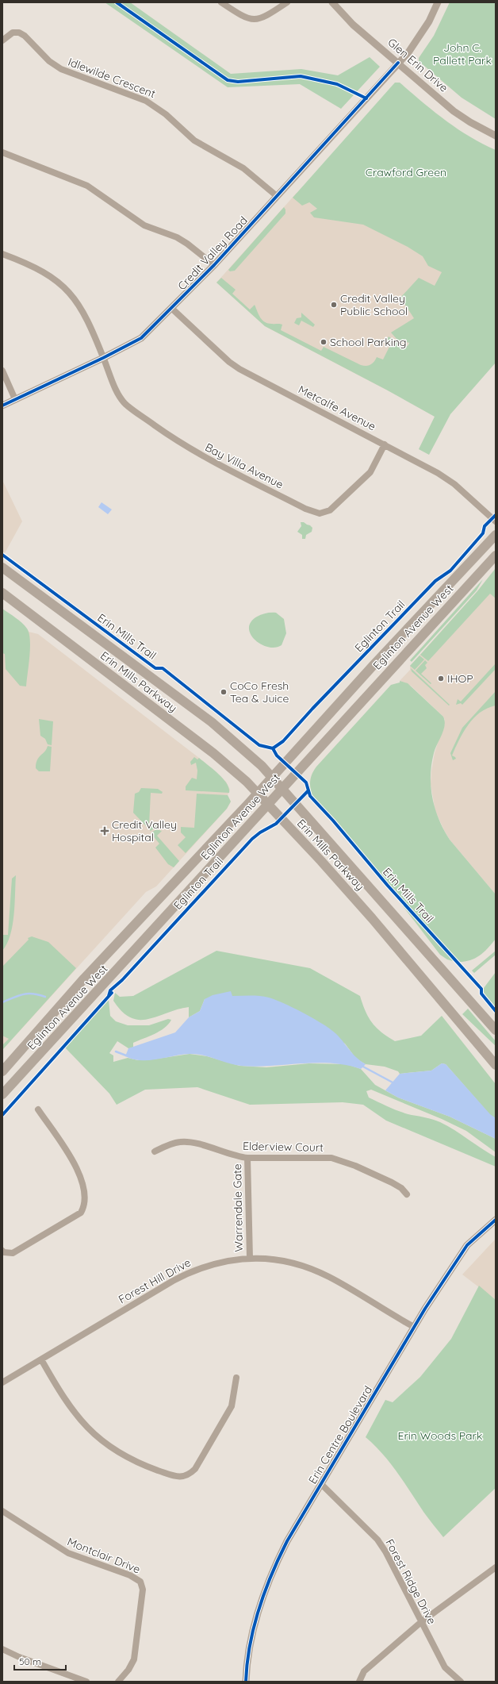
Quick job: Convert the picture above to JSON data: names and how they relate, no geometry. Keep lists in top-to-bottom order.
{
  "streets": {
    "main road": ["Eglinton Avenue West", "Erin Mills Parkway"],
    "street": [
      "Glen Erin Drive",
      "Idlewilde Crescent",
      "Credit Valley Road",
      "Metcalfe Avenue",
      "Bay Villa Avenue",
      "Elderview Court",
      "Warrendale Gate",
      "Forest Hill Drive",
      "Erin Centre Boulevard",
      "Montclair Drive",
      "Forest Ridge Drive"
    ],
    "cycle path": ["Eglinton Trail", "Erin Mills Trail"]
  },
  "crossings": [
    ["Glen Erin Drive", "Credit Valley Road"],
    ["Idlewilde Crescent", "Credit Valley Road"],
    ["Credit Valley Road", "Metcalfe Avenue"],
    ["Credit Valley Road", "Bay Villa Avenue"],
    ["Metcalfe Avenue", "Bay Villa Avenue"],
    ["Eglinton Avenue West", "Erin Mills Parkway"],
    ["Elderview Court", "Warrendale Gate"],
    ["Warrendale Gate", "Forest Hill Drive"],
    ["Forest Hill Drive", "Erin Centre Boulevard"],
    ["Erin Centre Boulevard", "Forest Ridge Drive"]
  ],
  "parks": ["John C. Pallett Park", "Crawford Green", "Erin Woods Park"],
  "places": {
    "other": [
      "Credit Valley Public School",
      "School Parking",
      "IHOP",
      "CoCo Fresh Tea & Juice"
    ],
    "health": ["Credit Valley Hospital"]
  },
  "scale_bar": "50 m"
}
